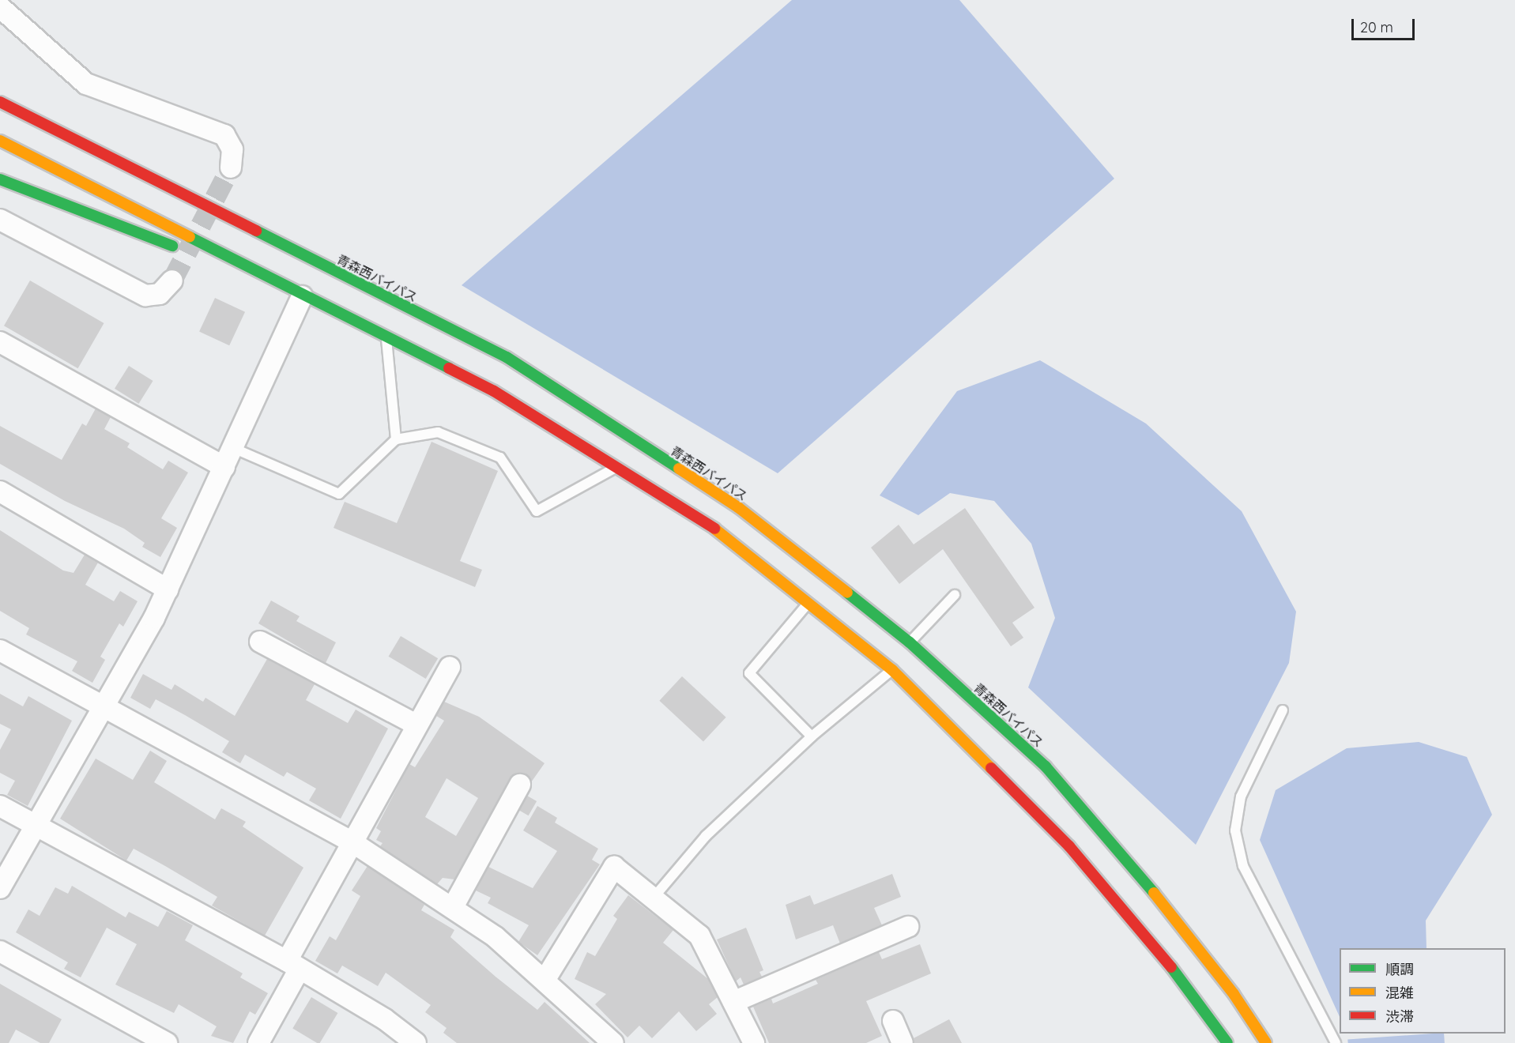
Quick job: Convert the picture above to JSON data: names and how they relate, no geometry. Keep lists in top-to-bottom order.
{
  "streets": {
    "highway": ["青森西バイパス"]
  },
  "legend": ["順調", "混雑", "渋滞"],
  "scale_bar": "20 m"
}
